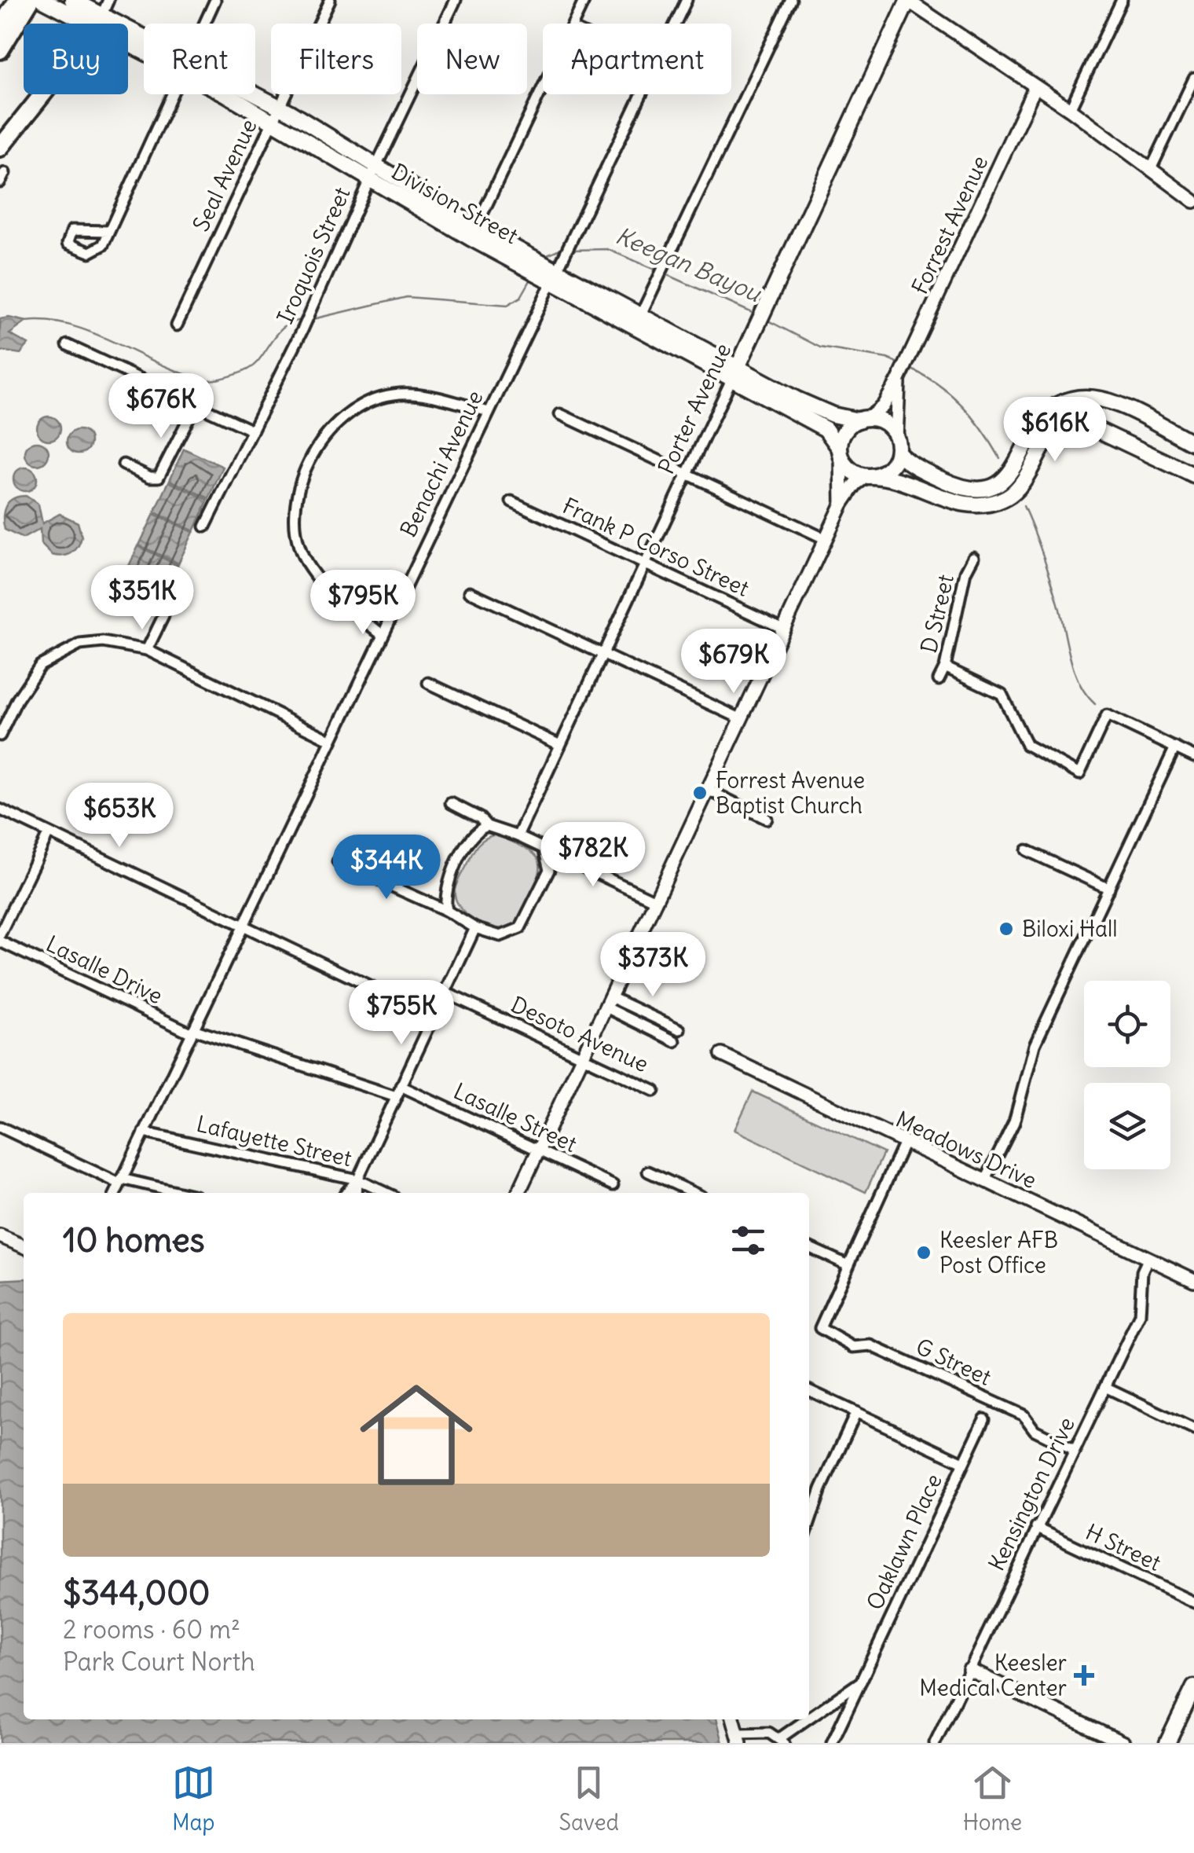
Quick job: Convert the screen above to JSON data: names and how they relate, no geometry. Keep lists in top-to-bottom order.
{
  "streets": {
    "main road": ["Division Street", "Porter Avenue"],
    "street": [
      "Seal Avenue",
      "Forrest Avenue",
      "Iroquois Street",
      "Benachi Avenue",
      "Frank P Corso Street",
      "D Street",
      "Lasalle Drive",
      "Desoto Avenue",
      "Lasalle Street",
      "Lafayette Street",
      "Meadows Drive",
      "G Street",
      "Kensington Drive",
      "Oaklawn Place",
      "H Street"
    ]
  },
  "crossings": [
    ["Seal Avenue", "Division Street"],
    ["Division Street", "Forrest Avenue"],
    ["Division Street", "Iroquois Street"],
    ["Division Street", "Porter Avenue"],
    ["Division Street", "Benachi Avenue"],
    ["Porter Avenue", "Frank P Corso Street"],
    ["Benachi Avenue", "Lasalle Drive"],
    ["Benachi Avenue", "Lafayette Street"],
    ["Meadows Drive", "Kensington Drive"],
    ["G Street", "Kensington Drive"],
    ["Kensington Drive", "H Street"]
  ],
  "water": ["Keegan Bayou"],
  "places": {
    "other": ["Forrest Avenue Baptist Church", "Biloxi Hall", "Keesler AFB Post Office"],
    "health": ["Keesler Medical Center"]
  },
  "page": {
    "chip": [
      "Buy",
      "Rent",
      "Filters",
      "New",
      "Apartment"
    ],
    "price": [
      "$676K",
      "$616K",
      "$351K",
      "$795K",
      "$679K",
      "$653K",
      "$782K",
      "$344K",
      "$373K",
      "$755K"
    ],
    "heading": "10 homes",
    "list": [
      {
        "name": "$344,000",
        "note": "2 rooms · 60 m² · Park Court North"
      }
    ],
    "tabs": ["Map", "Saved", "Home"]
  }
}
